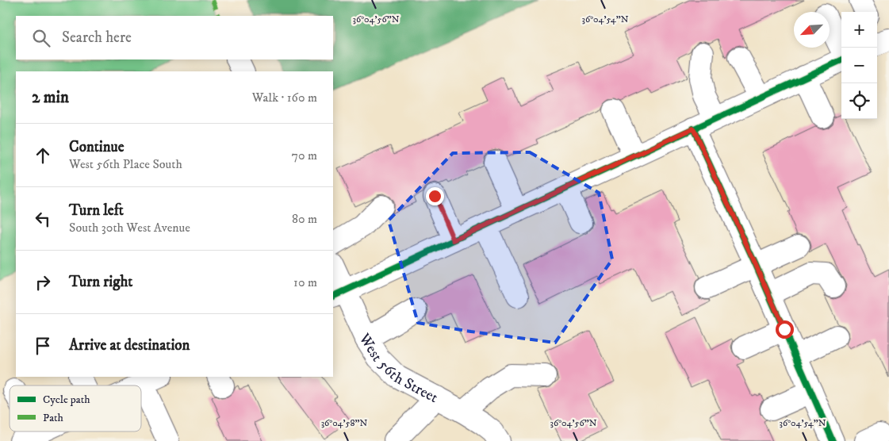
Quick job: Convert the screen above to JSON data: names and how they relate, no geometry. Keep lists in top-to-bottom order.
{
  "streets": {
    "street": ["West 56th Street"]
  },
  "legend": ["Cycle path", "Path"],
  "north": "bottom left",
  "page": {
    "map_buttons": ["+", "−"],
    "search": "Search here",
    "heading": ["2 min", "Walk · 160 m"],
    "list": [
      ["Continue", "West 56th Place South", "70 m"],
      ["Turn left", "South 30th West Avenue", "80 m"],
      ["Turn right", "10 m"],
      "Arrive at destination"
    ]
  },
  "coordinates": ["36°04'56\"N", "36°04'54\"N", "36°04'58\"N"]
}
